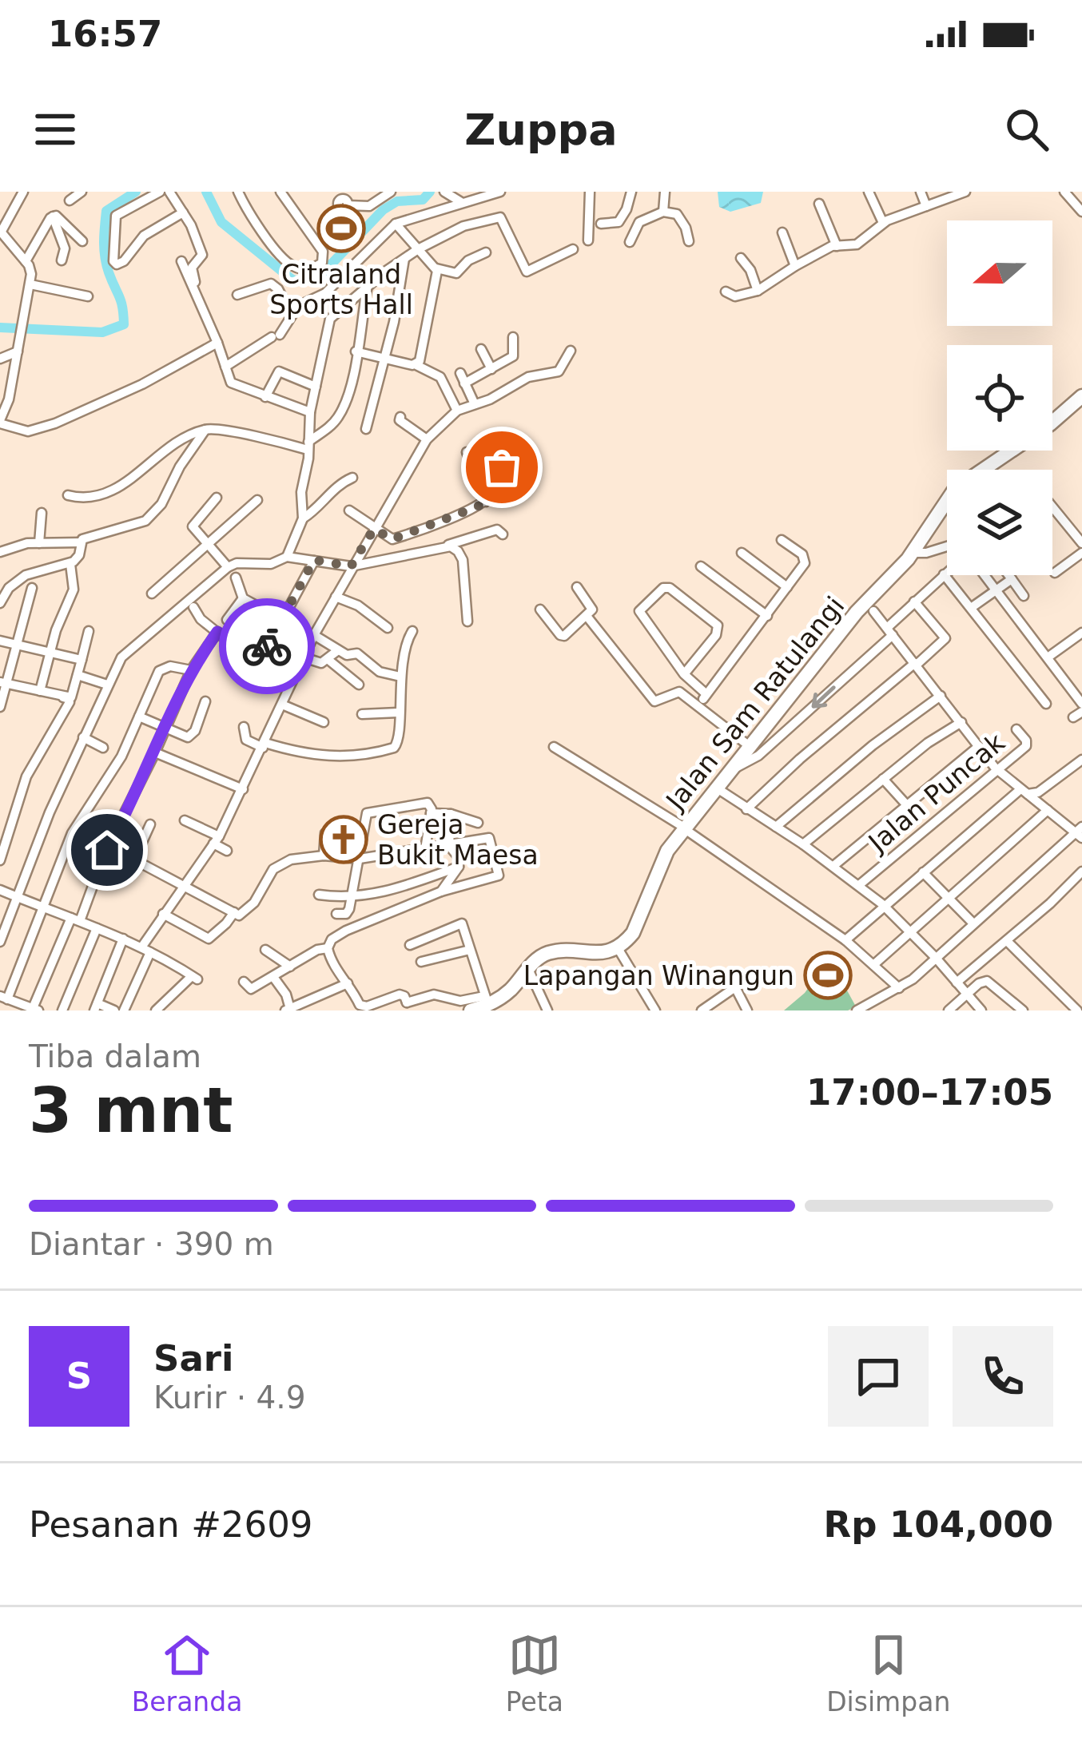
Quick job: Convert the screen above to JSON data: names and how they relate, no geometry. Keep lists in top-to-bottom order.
{
  "streets": {
    "highway": ["Jalan Sam Ratulangi"],
    "street": ["Jalan Puncak"]
  },
  "places": {
    "sports": ["Citraland Sports Hall", "Lapangan Winangun"],
    "church": ["Gereja Bukit Maesa"]
  },
  "north": "left",
  "page": {
    "status": "16:57",
    "header": "Zuppa",
    "heading": ["3 mnt", "Tiba dalam", "17:00–17:05"],
    "panel": [
      "Sari",
      "Kurir · 4.9",
      "Pesanan #2609",
      "Rp 104,000"
    ],
    "bar": "Diantar · 390 m",
    "round": "S",
    "tabs": ["Beranda", "Peta", "Disimpan"]
  }
}
